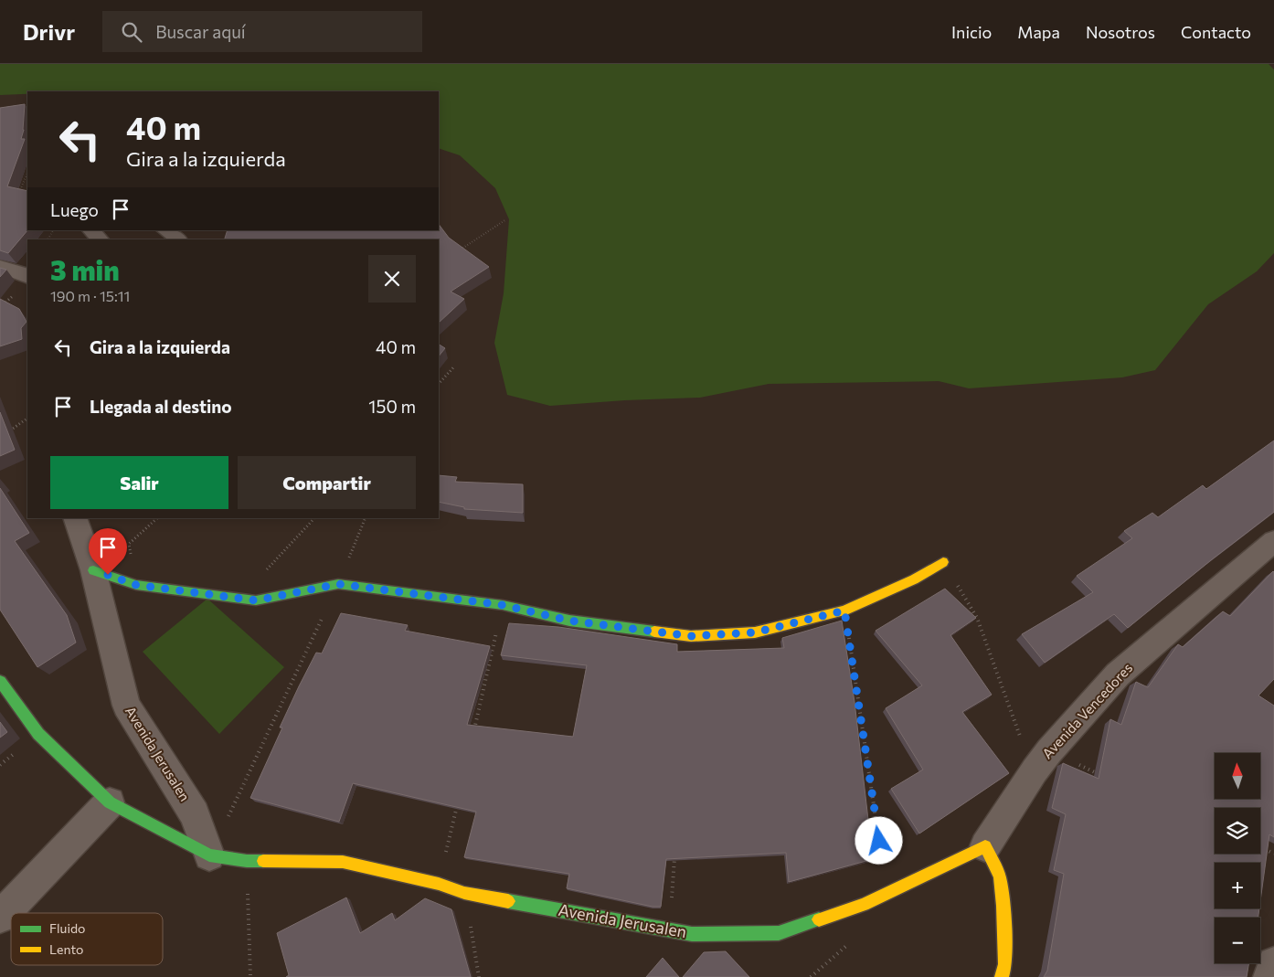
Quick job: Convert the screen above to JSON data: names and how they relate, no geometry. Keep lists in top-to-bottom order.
{
  "streets": {
    "street": ["Avenida Vencedores", "Avenida Jerusalen"]
  },
  "crossings": [
    ["Avenida Vencedores", "Avenida Jerusalen"]
  ],
  "legend": ["Fluido", "Lento"],
  "north": "top",
  "page": {
    "header": "Drivr",
    "search": "Buscar aquí",
    "nav": [
      "Inicio",
      "Mapa",
      "Nosotros",
      "Contacto"
    ],
    "turn": ["40 m", "Gira a la izquierda"],
    "then": "Luego",
    "heading": ["3 min", "190 m · 15:11"],
    "list": [
      {
        "name": "Gira a la izquierda",
        "value": "40 m"
      },
      {
        "name": "Llegada al destino",
        "value": "150 m"
      }
    ],
    "buttons": ["Salir", "Compartir"],
    "map_buttons": ["+", "−"]
  }
}
